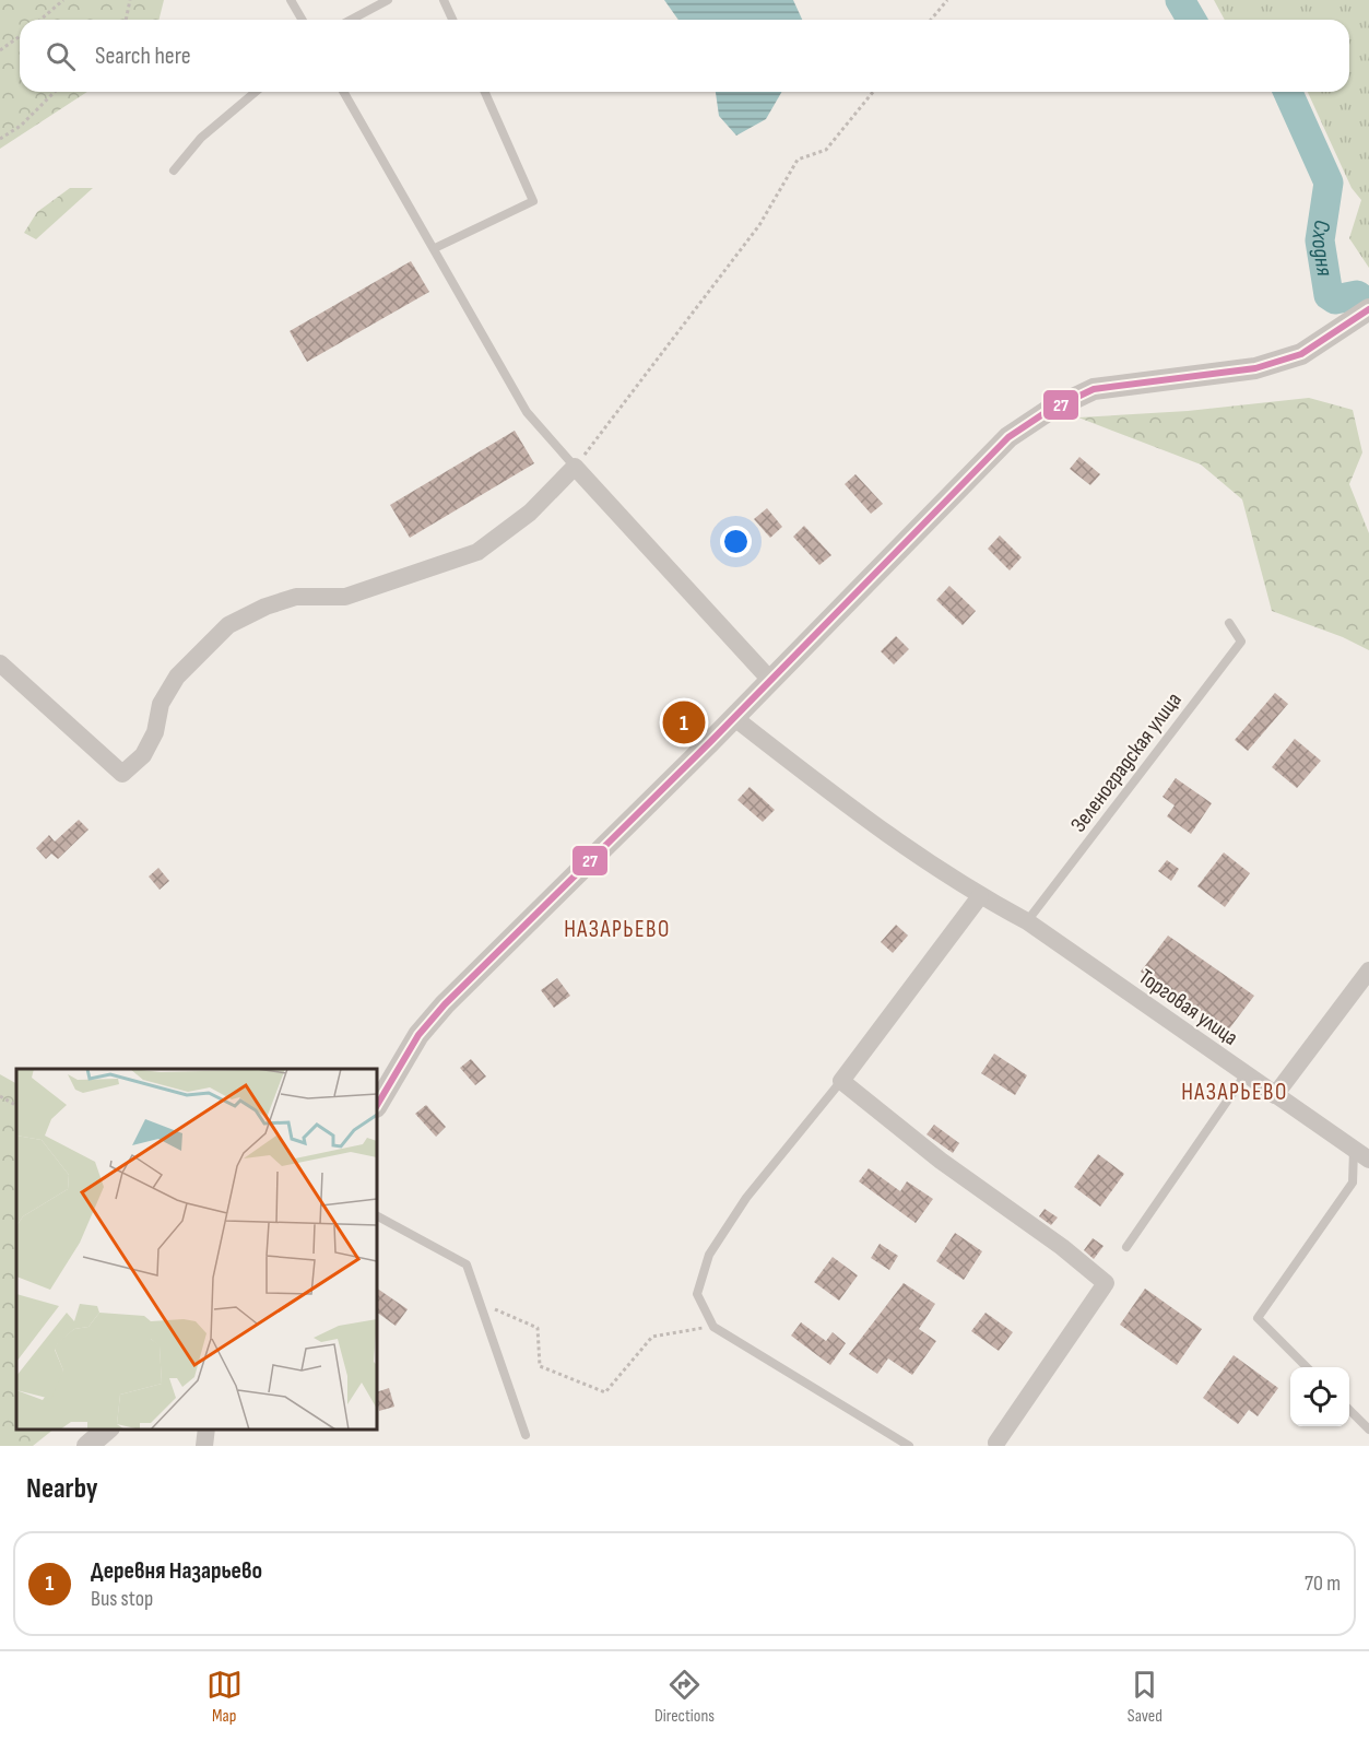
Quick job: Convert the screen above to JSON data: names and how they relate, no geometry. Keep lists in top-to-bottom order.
{
  "streets": {
    "street": ["Торговая улица"],
    "lane": ["Зеленоградская улица"]
  },
  "crossings": [
    ["Зеленоградская улица", "Торговая улица"]
  ],
  "districts": ["НАЗАРЬЕВО", "НАЗАРЬЕВО"],
  "water": ["Сходня"],
  "lines": ["transit line 27"],
  "page": {
    "search": "Search here",
    "pins": "1",
    "heading": "Nearby",
    "list": [
      {
        "mark": "1",
        "name": "Деревня Назарьево",
        "note": "Bus stop",
        "value": "70 m"
      }
    ],
    "nav": ["Map", "Directions", "Saved"]
  }
}
